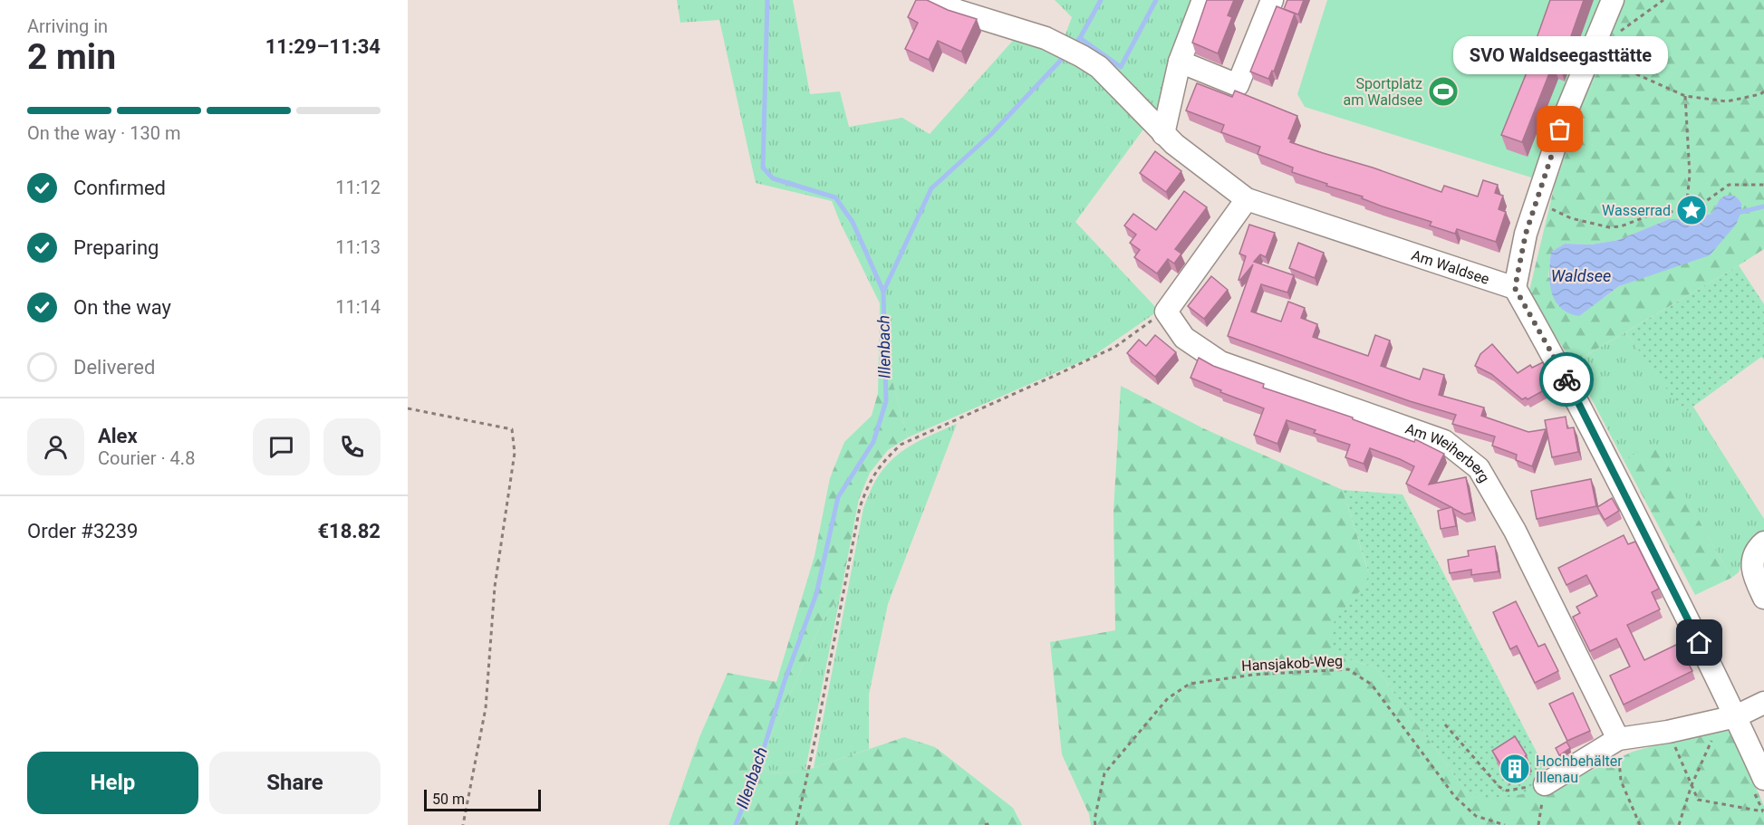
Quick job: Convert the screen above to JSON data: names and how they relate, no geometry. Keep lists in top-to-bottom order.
{
  "streets": {
    "street": ["Am Waldsee", "Am Weiherberg"],
    "path": ["Hansjakob-Weg"]
  },
  "water": ["Waldsee", "Illenbach"],
  "places": {
    "sports": ["Sportplatz am Waldsee"],
    "other": ["SVO Waldseegasttätte"],
    "place": ["Wasserrad"],
    "building": ["Hochbehälter Illenau"]
  },
  "scale_bar": "50 m",
  "page": {
    "heading": ["2 min", "Arriving in", "11:29–11:34"],
    "panel": [
      "Alex",
      "Courier · 4.8",
      "Order #3239",
      "€18.82"
    ],
    "bubble": "SVO Waldseegasttätte",
    "bar": "On the way · 130 m",
    "list": [
      ["Confirmed", "11:12"],
      ["Preparing", "11:13"],
      ["On the way", "11:14"],
      "Delivered"
    ],
    "buttons": ["Help", "Share"],
    "scale": "50 m"
  }
}
